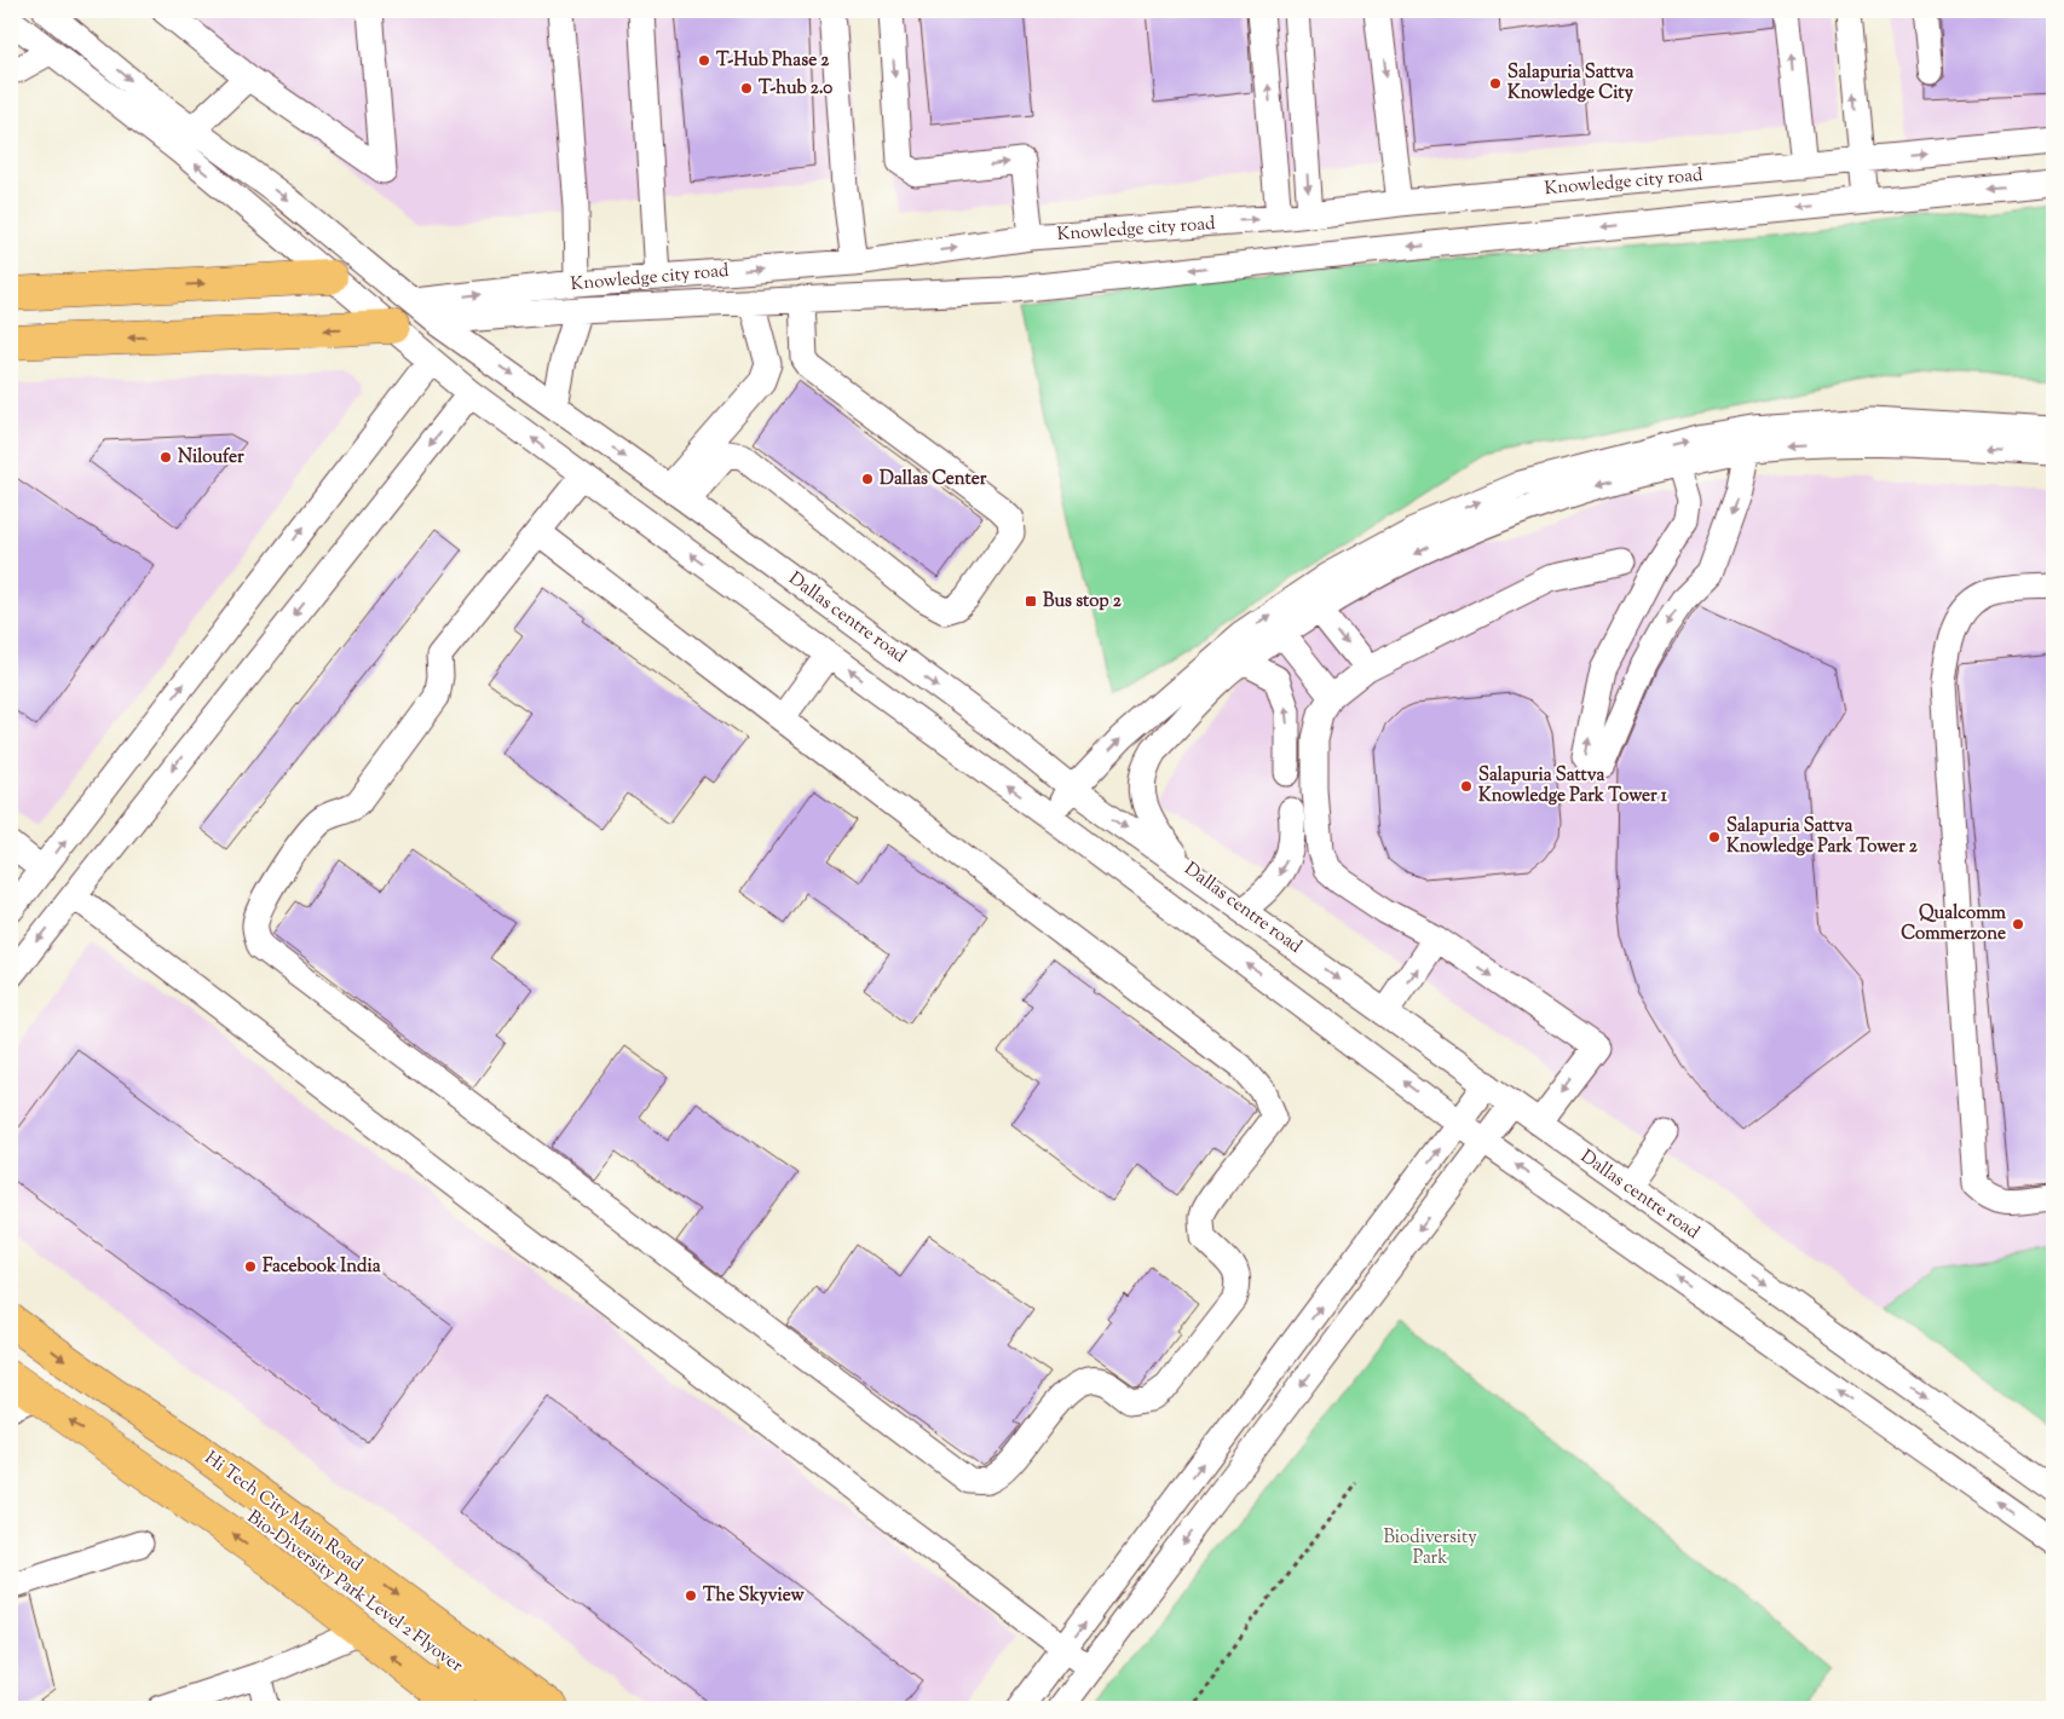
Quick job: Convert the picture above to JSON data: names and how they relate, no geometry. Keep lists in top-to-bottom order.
{
  "streets": {
    "main road": ["Hi Tech City Main Road", "Bio-Diversity Park Level 2 Flyover"],
    "street": ["Knowledge city road", "Dallas centre road"]
  },
  "crossings": [
    ["Knowledge city road", "Dallas centre road"]
  ],
  "parks": ["Biodiversity Park"],
  "places": {
    "other": [
      "T-Hub Phase 2",
      "Salapuria Sattva Knowledge City",
      "T-hub 2.0",
      "Niloufer",
      "Dallas Center",
      "Salapuria Sattva Knowledge Park Tower 1",
      "Salapuria Sattva Knowledge Park Tower 2",
      "Qualcomm Commerzone",
      "Facebook India",
      "The Skyview"
    ],
    "transit": ["Bus stop 2"]
  }
}
